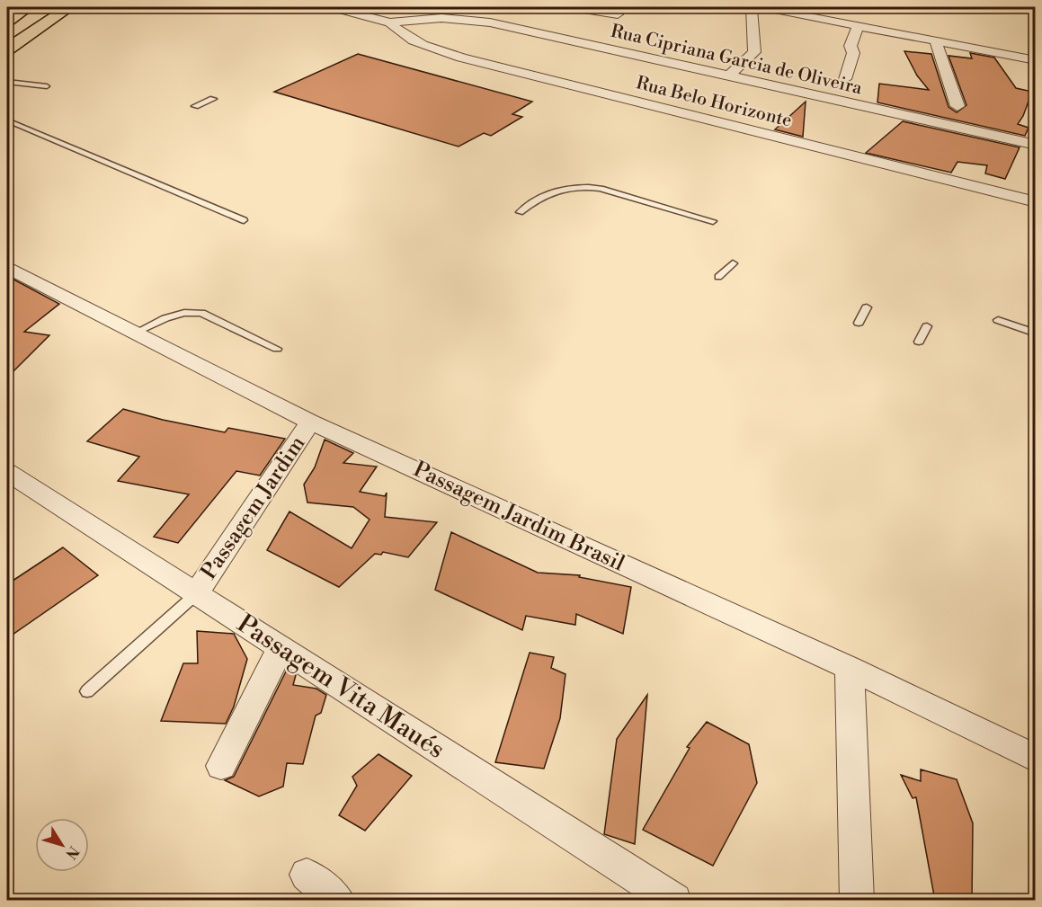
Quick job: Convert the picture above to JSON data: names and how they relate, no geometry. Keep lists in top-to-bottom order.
{
  "streets": {
    "street": [
      "Rua Cipriana Garcia de Oliveira",
      "Rua Belo Horizonte",
      "Passagem Jardim",
      "Passagem Jardim Brasil",
      "Passagem Vita Maués"
    ]
  },
  "crossings": [
    ["Rua Cipriana Garcia de Oliveira", "Rua Belo Horizonte"],
    ["Passagem Jardim", "Passagem Jardim Brasil"],
    ["Passagem Jardim", "Passagem Vita Maués"]
  ],
  "north": "bottom right"
}
